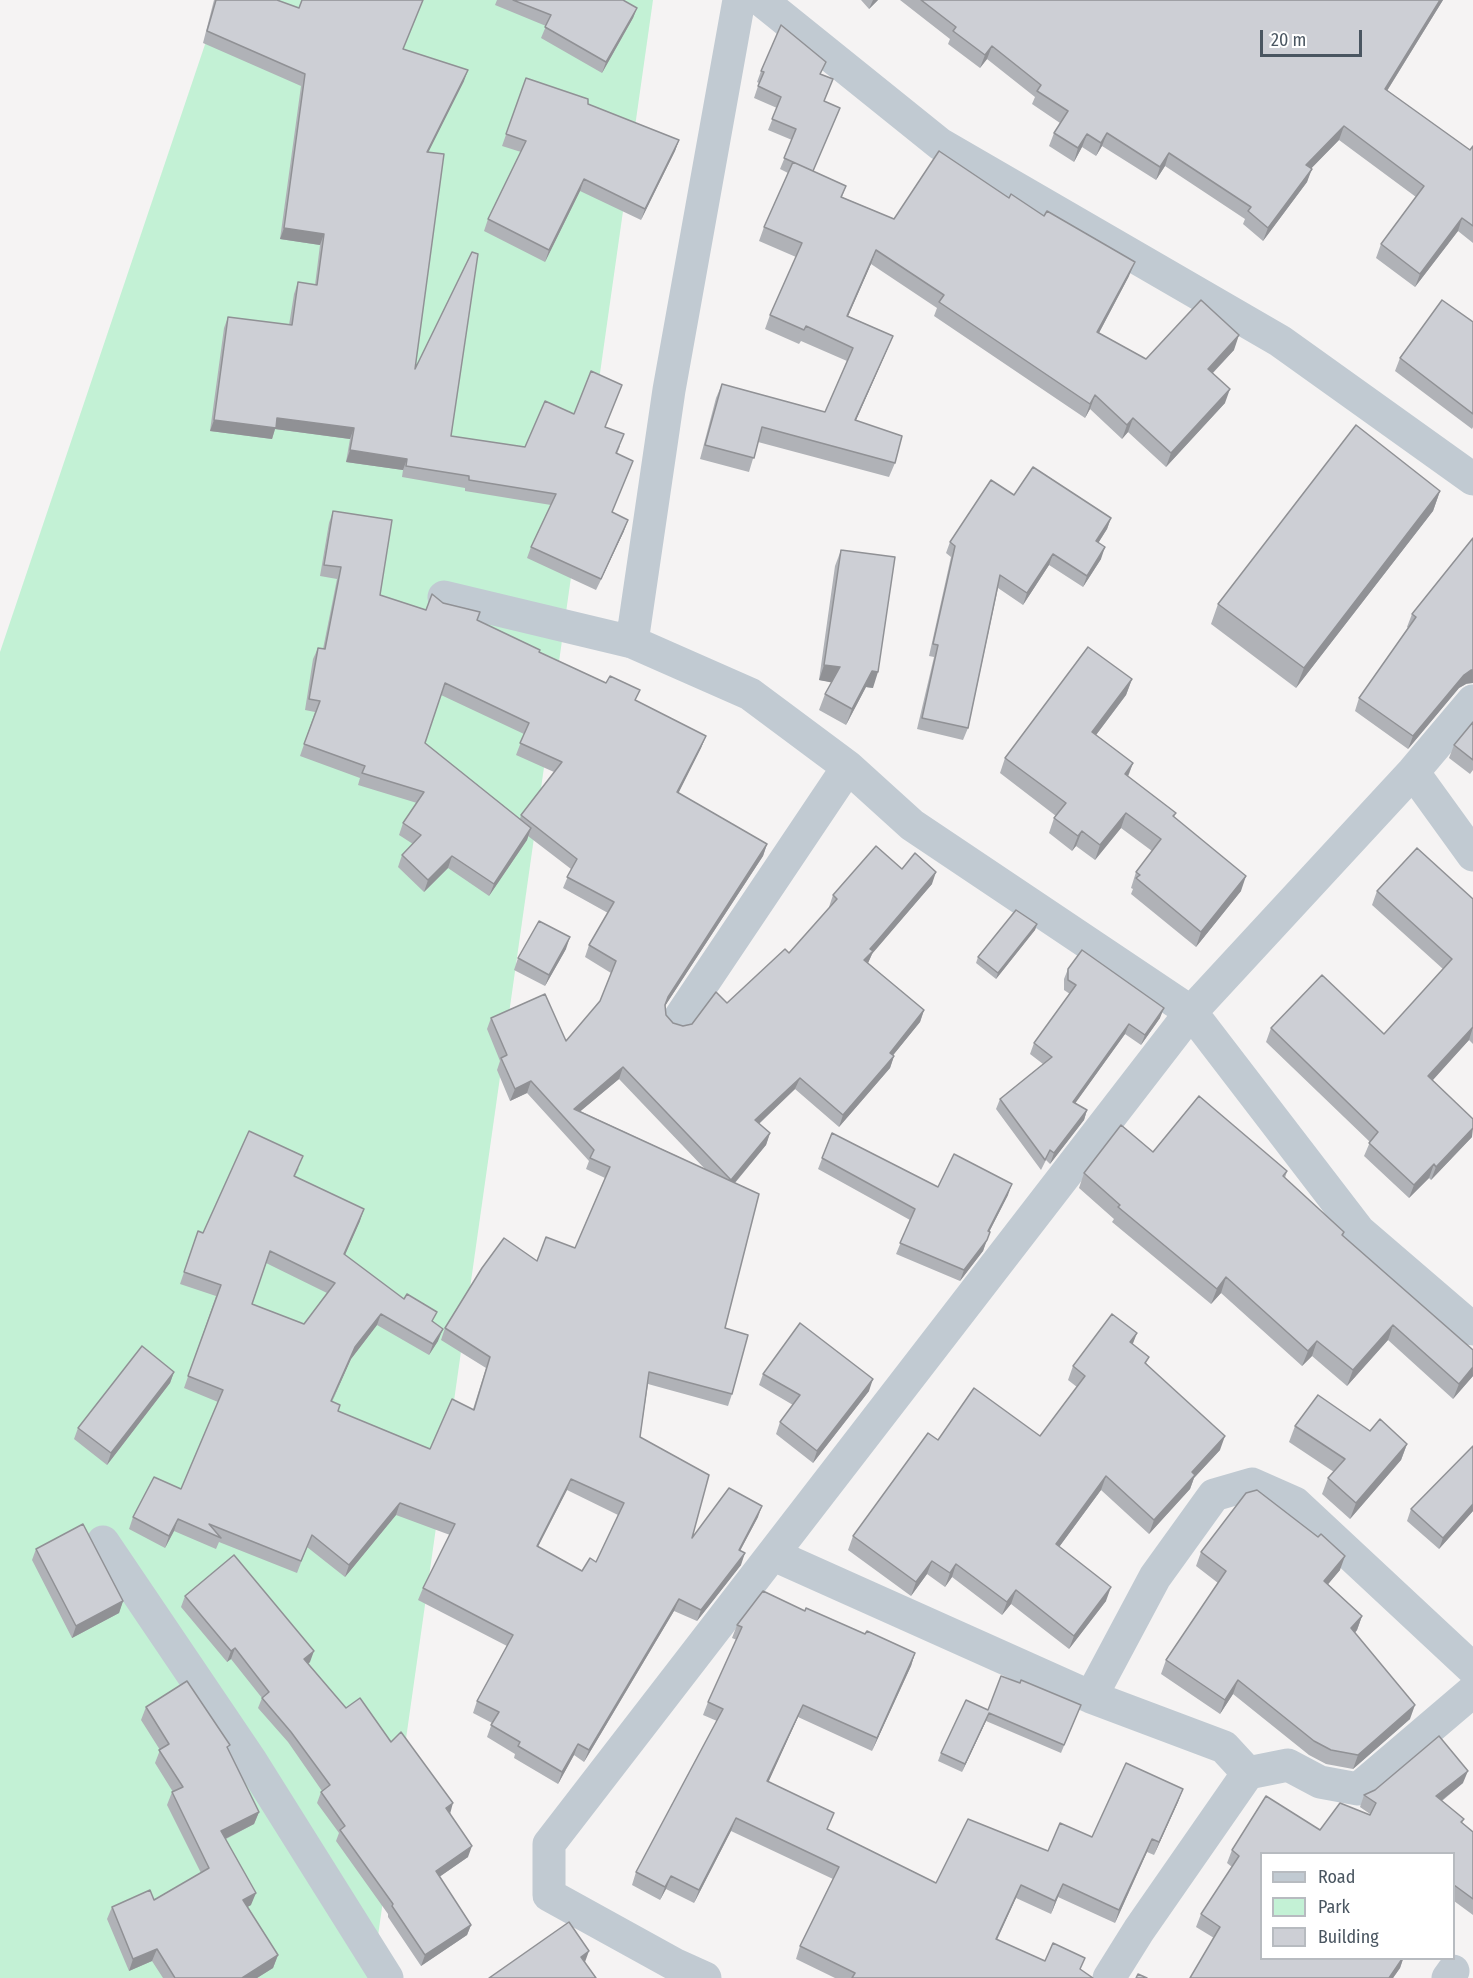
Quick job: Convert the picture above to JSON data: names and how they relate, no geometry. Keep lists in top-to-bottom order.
{
  "legend": ["Road", "Park", "Building"],
  "scale_bar": "20 m"
}
